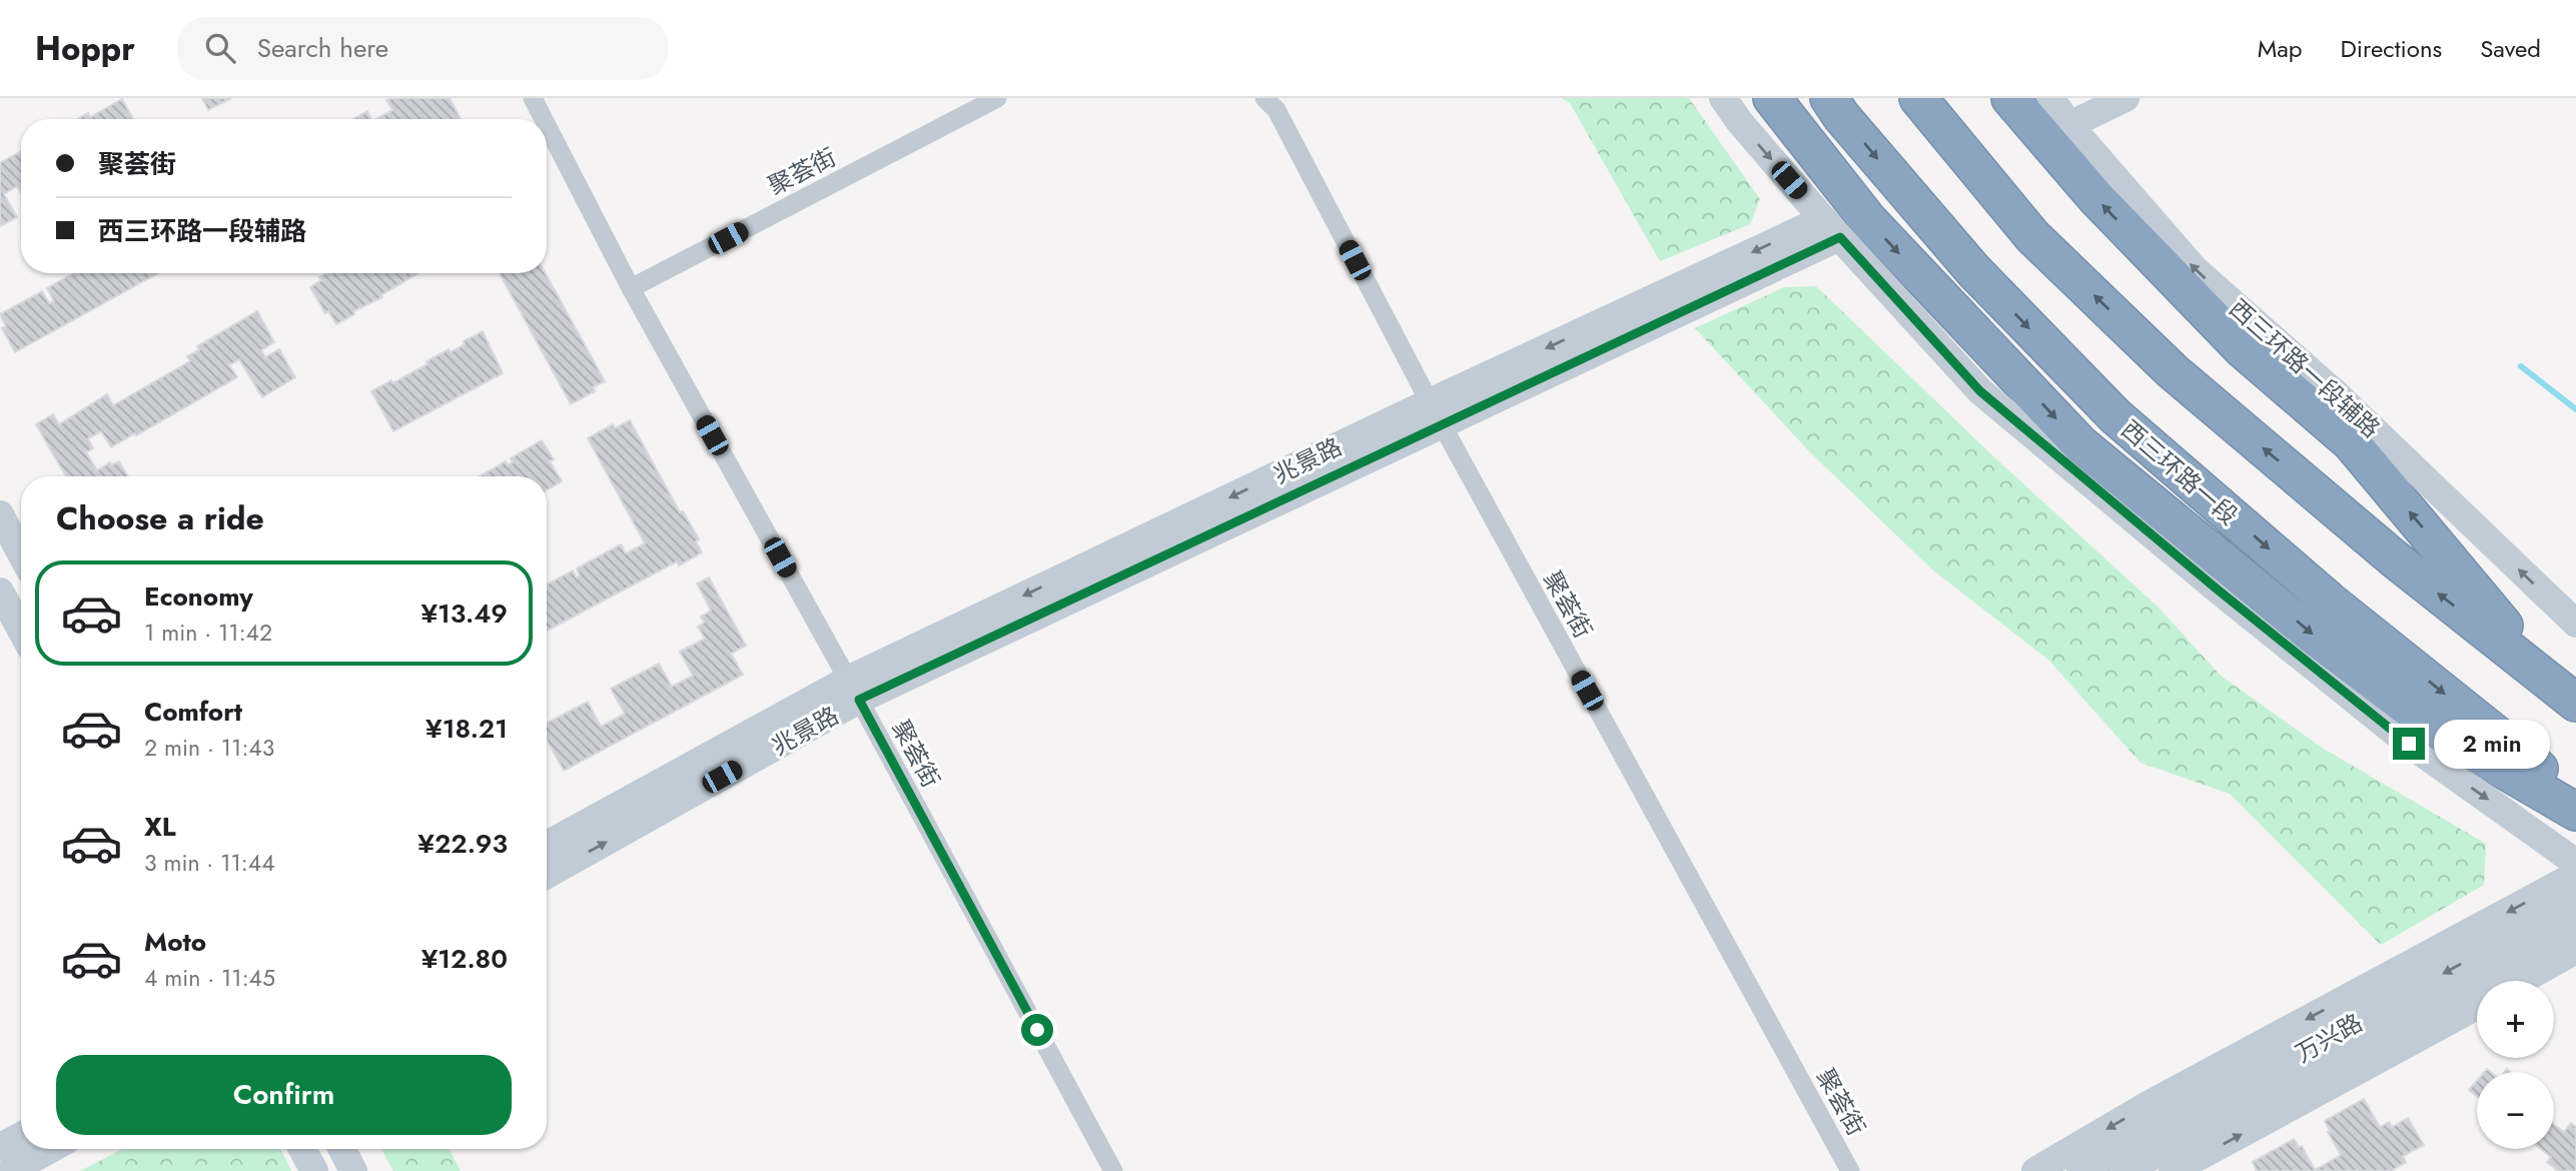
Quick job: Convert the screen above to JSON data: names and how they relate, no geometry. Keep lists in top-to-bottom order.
{
  "streets": {
    "highway": ["西三环路一段"],
    "main road": ["西三环路一段辅路", "兆景路", "万兴路"],
    "street": ["聚荟街"]
  },
  "crossings": [
    ["聚荟街", "兆景路"]
  ],
  "page": {
    "header": "Hoppr",
    "search": "Search here",
    "nav": ["Map", "Directions", "Saved"],
    "banner": ["聚荟街", "西三环路一段辅路"],
    "heading": "Choose a ride",
    "list": [
      {
        "name": "Economy",
        "note": "1 min · 11:42",
        "value": "¥13.49"
      },
      {
        "name": "Comfort",
        "note": "2 min · 11:43",
        "value": "¥18.21"
      },
      {
        "name": "XL",
        "note": "3 min · 11:44",
        "value": "¥22.93"
      },
      {
        "name": "Moto",
        "note": "4 min · 11:45",
        "value": "¥12.80"
      }
    ],
    "bubble": "2 min",
    "map_buttons": ["+", "−"],
    "buttons": "Confirm"
  }
}
